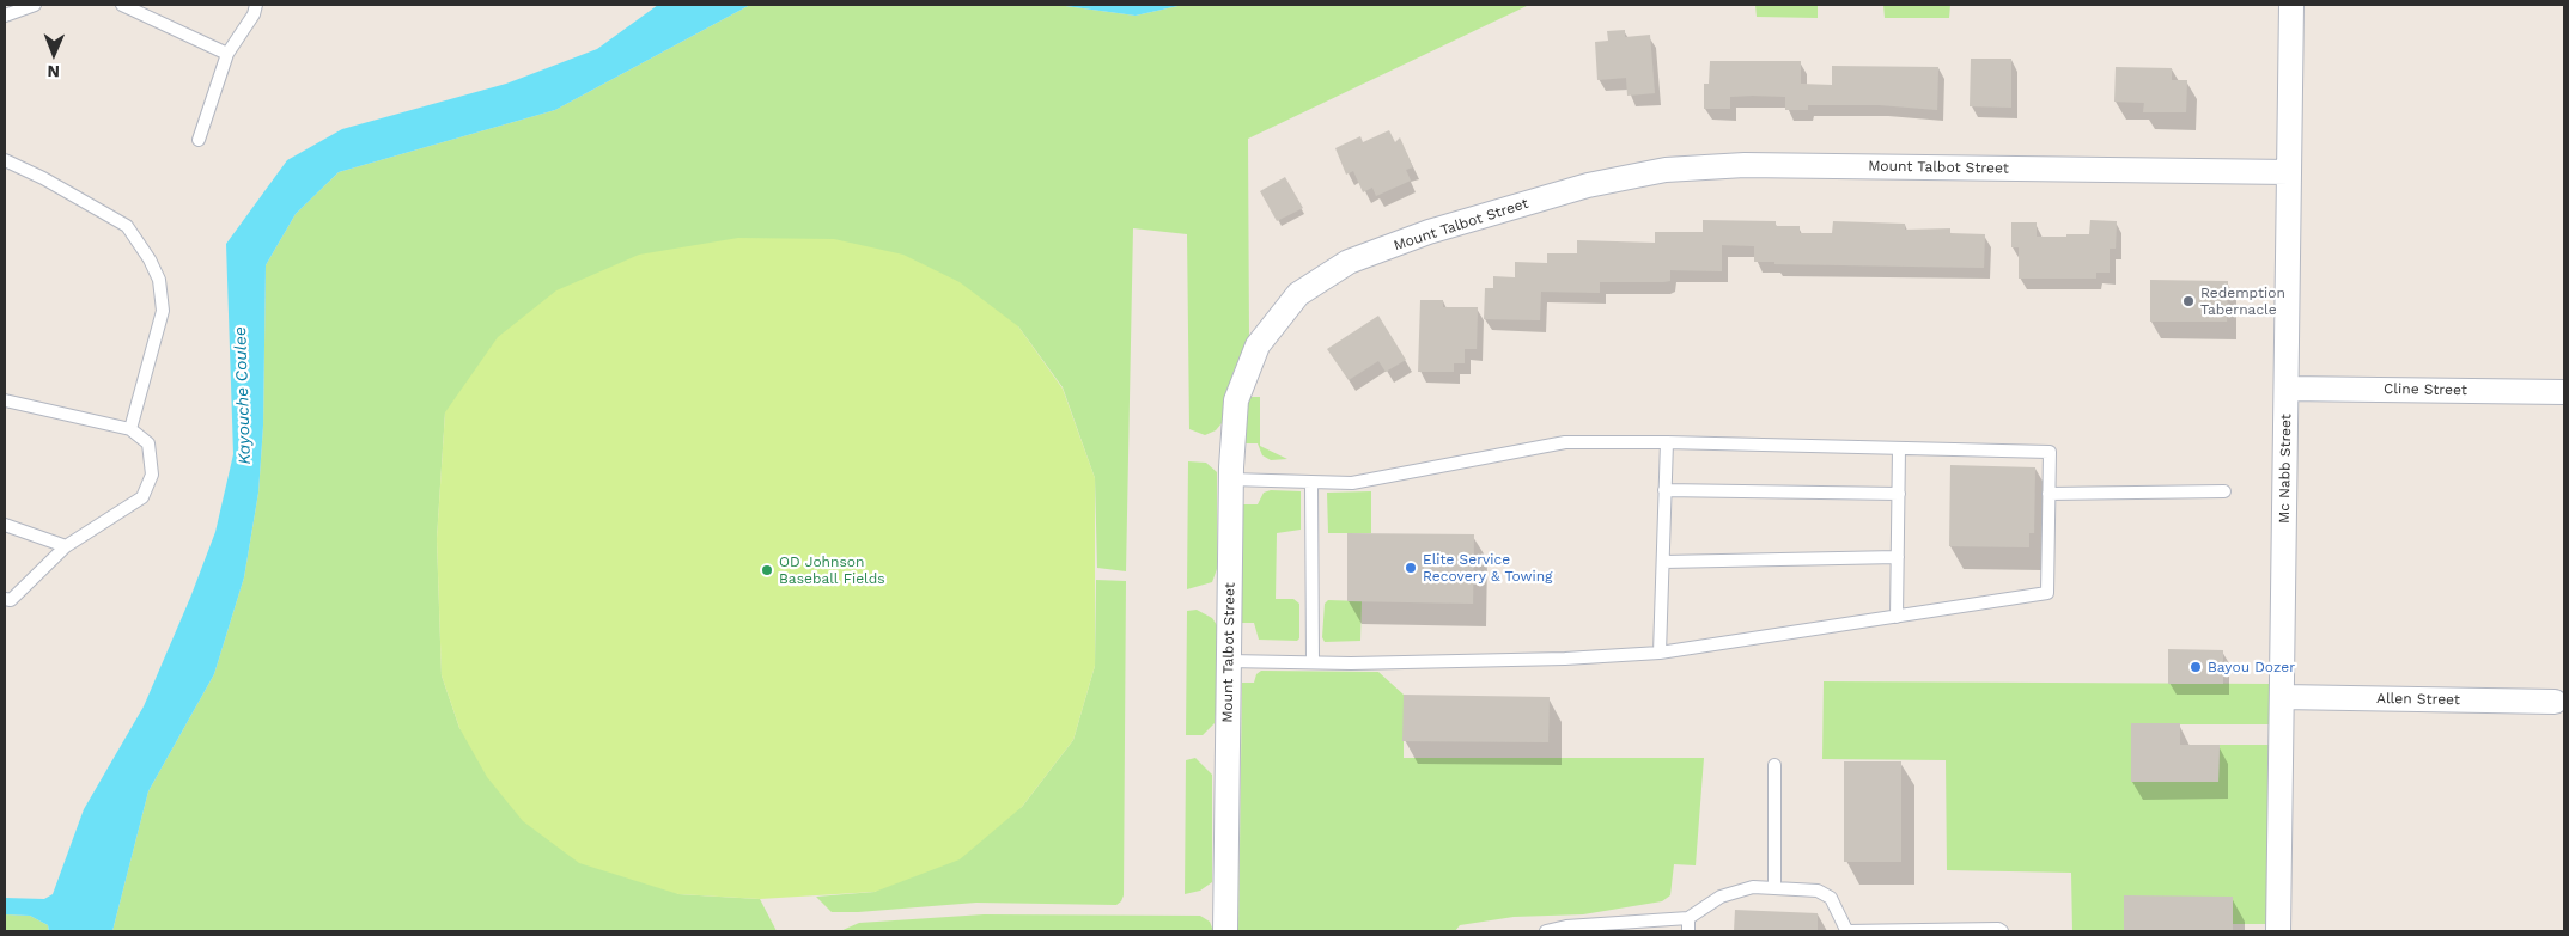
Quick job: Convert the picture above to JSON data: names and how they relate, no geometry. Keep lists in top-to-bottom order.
{
  "streets": {
    "street": [
      "Mount Talbot Street",
      "Cline Street",
      "Mc Nabb Street",
      "Allen Street"
    ]
  },
  "crossings": [
    ["Mount Talbot Street", "Mc Nabb Street"],
    ["Cline Street", "Mc Nabb Street"],
    ["Mc Nabb Street", "Allen Street"]
  ],
  "water": ["Kayouche Coulee"],
  "places": [
    "Redemption Tabernacle",
    "Elite Service Recovery & Towing",
    "OD Johnson Baseball Fields",
    "Bayou Dozer"
  ],
  "north": "bottom"
}
